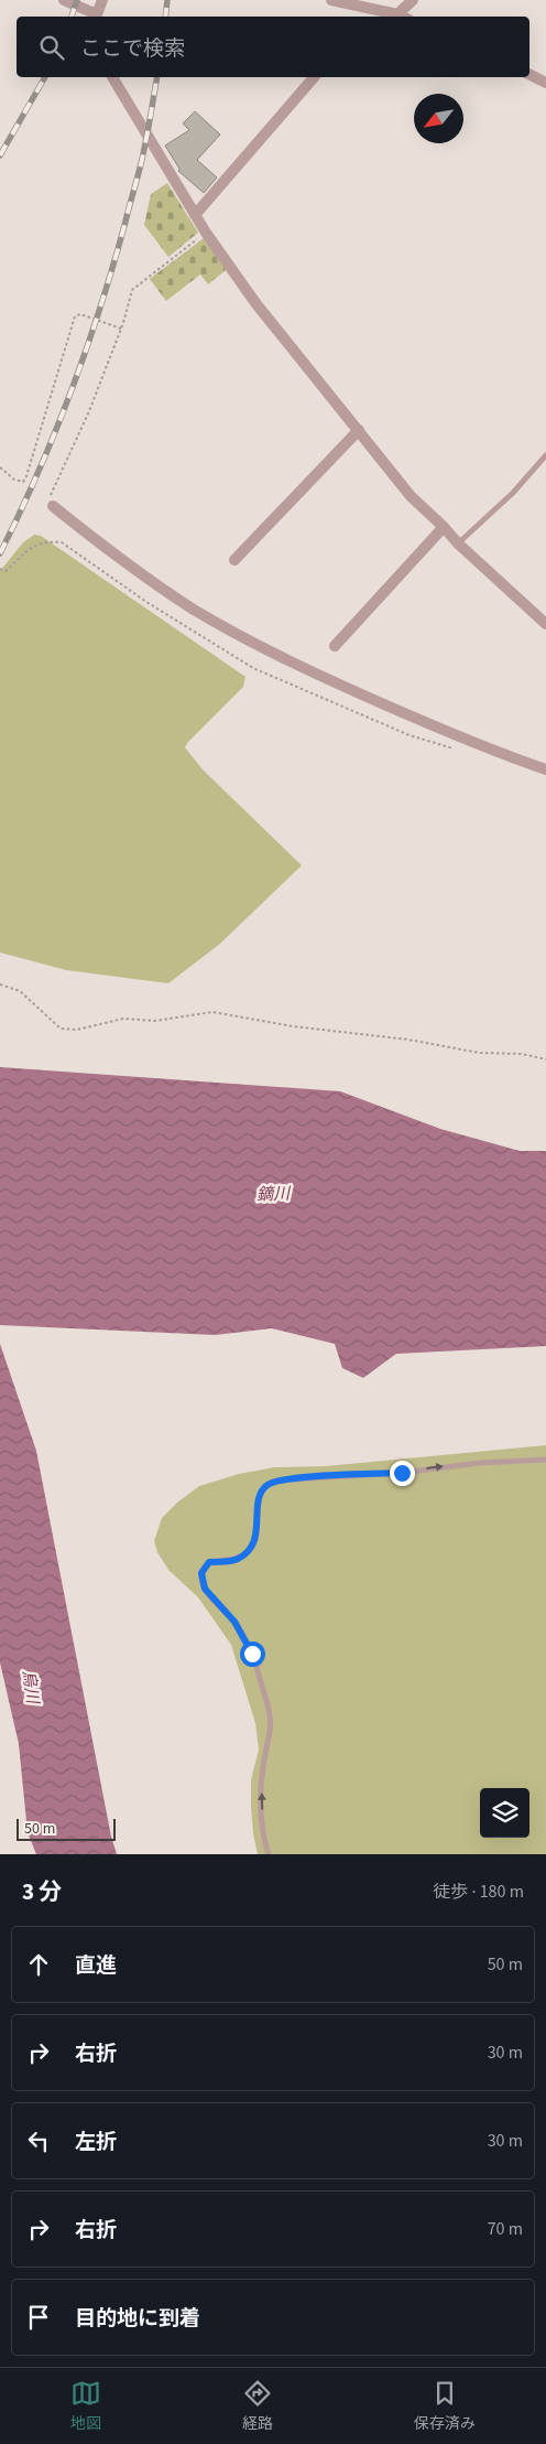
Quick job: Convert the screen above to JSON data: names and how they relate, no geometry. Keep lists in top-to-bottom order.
{
  "water": ["鏑川", "烏川"],
  "scale_bar": "50 m",
  "north": "bottom left",
  "page": {
    "search": "ここで検索",
    "scale": "50 m",
    "heading": ["3 分", "徒歩 · 180 m"],
    "list": [
      ["直進", "50 m"],
      ["右折", "30 m"],
      ["左折", "30 m"],
      ["右折", "70 m"],
      "目的地に到着"
    ],
    "nav": ["地図", "経路", "保存済み"]
  }
}
